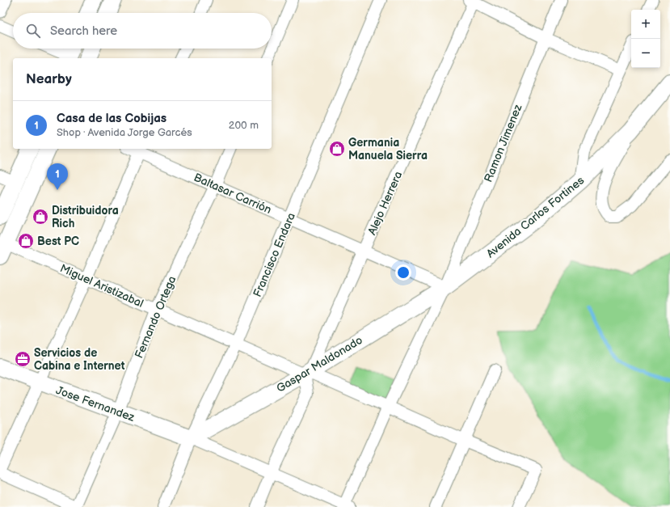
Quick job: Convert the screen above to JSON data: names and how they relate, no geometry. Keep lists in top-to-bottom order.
{
  "streets": {
    "street": [
      "Ramon Jimenez",
      "Baltasar Carrión",
      "Alejo Herrera",
      "Avenida Carlos Fortines",
      "Francisco Endara",
      "Miguel Aristizabal",
      "Fernando Ortega",
      "Gaspar Maldonado",
      "Jose Fernandez"
    ]
  },
  "crossings": [
    ["Ramon Jimenez", "Baltasar Carrión"],
    ["Ramon Jimenez", "Avenida Carlos Fortines"],
    ["Ramon Jimenez", "Miguel Aristizabal"],
    ["Ramon Jimenez", "Gaspar Maldonado"],
    ["Baltasar Carrión", "Alejo Herrera"],
    ["Baltasar Carrión", "Avenida Carlos Fortines"],
    ["Baltasar Carrión", "Francisco Endara"],
    ["Baltasar Carrión", "Fernando Ortega"],
    ["Baltasar Carrión", "Gaspar Maldonado"],
    ["Alejo Herrera", "Miguel Aristizabal"],
    ["Alejo Herrera", "Gaspar Maldonado"],
    ["Avenida Carlos Fortines", "Gaspar Maldonado"],
    ["Francisco Endara", "Miguel Aristizabal"],
    ["Francisco Endara", "Gaspar Maldonado"],
    ["Francisco Endara", "Jose Fernandez"],
    ["Miguel Aristizabal", "Fernando Ortega"],
    ["Miguel Aristizabal", "Gaspar Maldonado"],
    ["Fernando Ortega", "Jose Fernandez"],
    ["Gaspar Maldonado", "Jose Fernandez"]
  ],
  "places": {
    "shop": ["Germania Manuela Sierra", "Distribuidora Rich", "Best PC"],
    "office": ["Servicios de Cabina e Internet"]
  },
  "page": {
    "map_buttons": ["+", "−"],
    "search": "Search here",
    "heading": "Nearby",
    "list": [
      {
        "mark": "1",
        "name": "Casa de las Cobijas",
        "note": "Shop · Avenida Jorge Garcés",
        "value": "200 m"
      }
    ],
    "pins": "1"
  }
}
